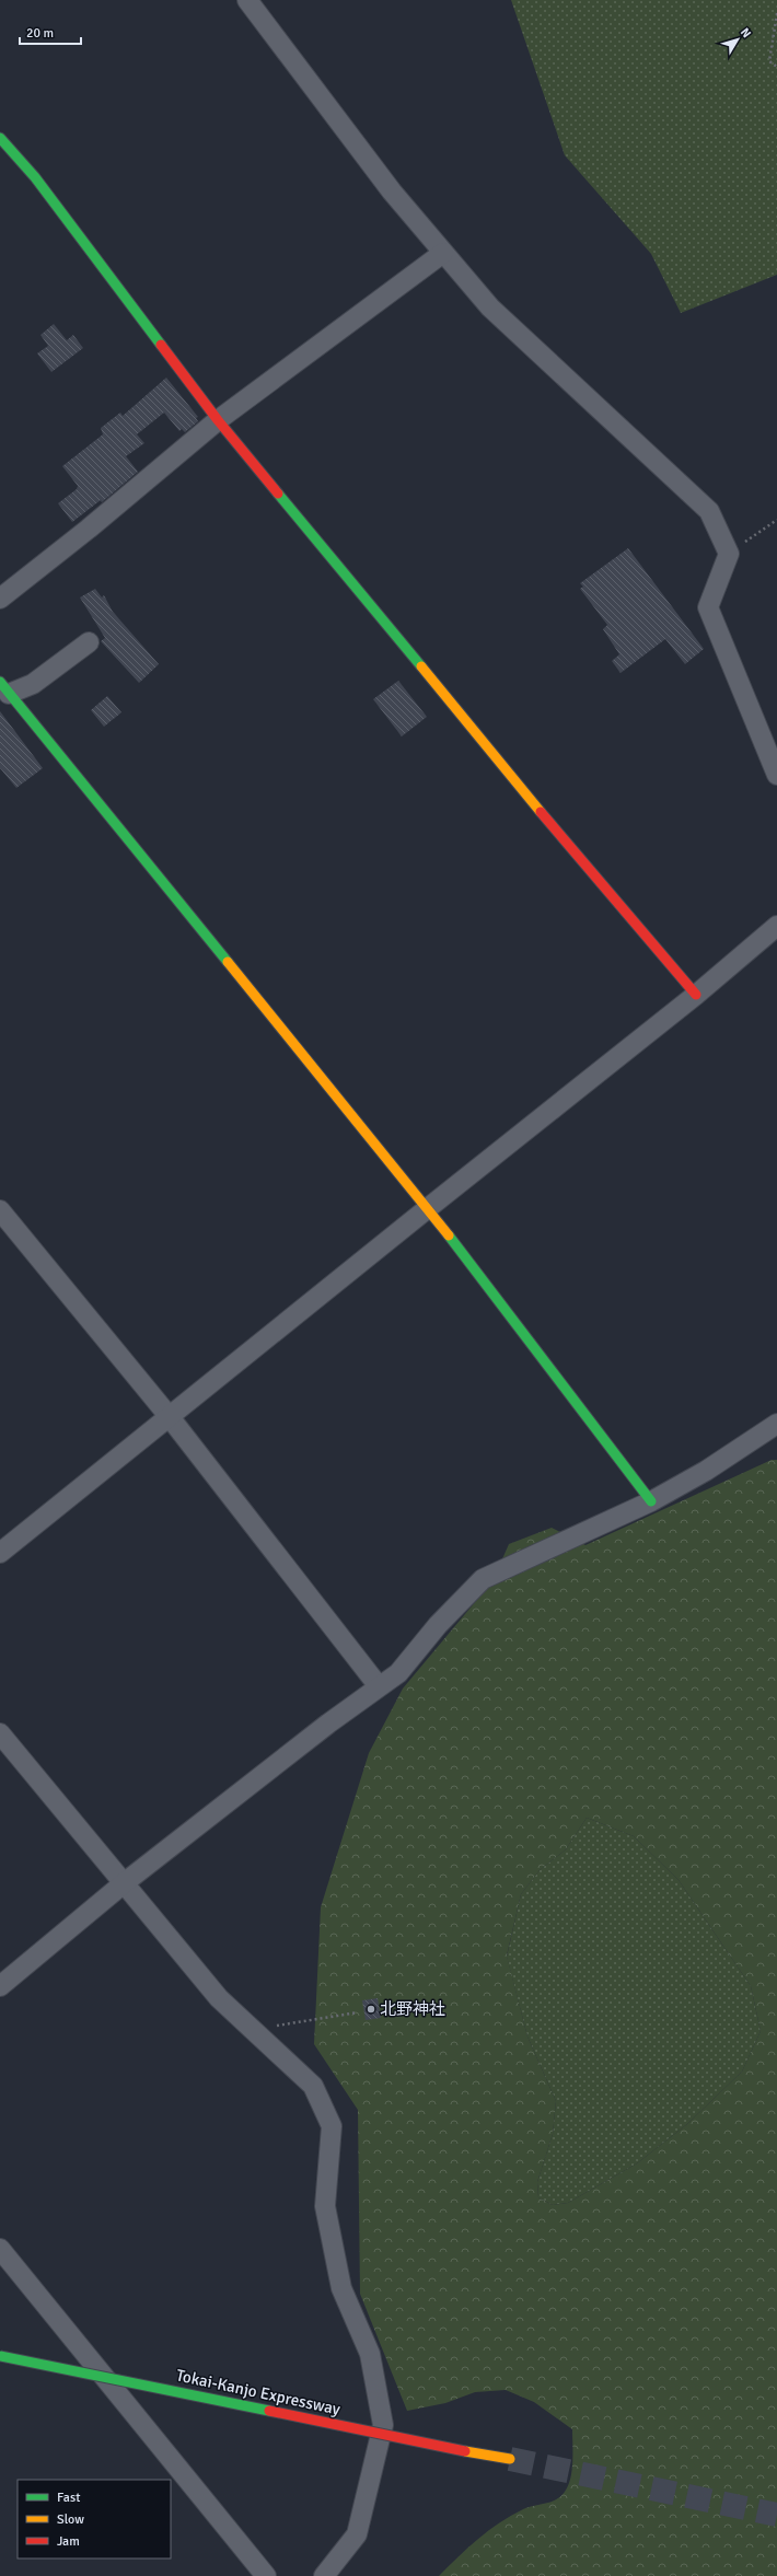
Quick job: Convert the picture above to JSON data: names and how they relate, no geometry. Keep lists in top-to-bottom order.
{
  "streets": {
    "main road": ["Tokai-Kanjo Expressway"]
  },
  "places": ["北野神社"],
  "legend": ["Fast", "Slow", "Jam"],
  "scale_bar": "20 m",
  "north": "top right"
}
